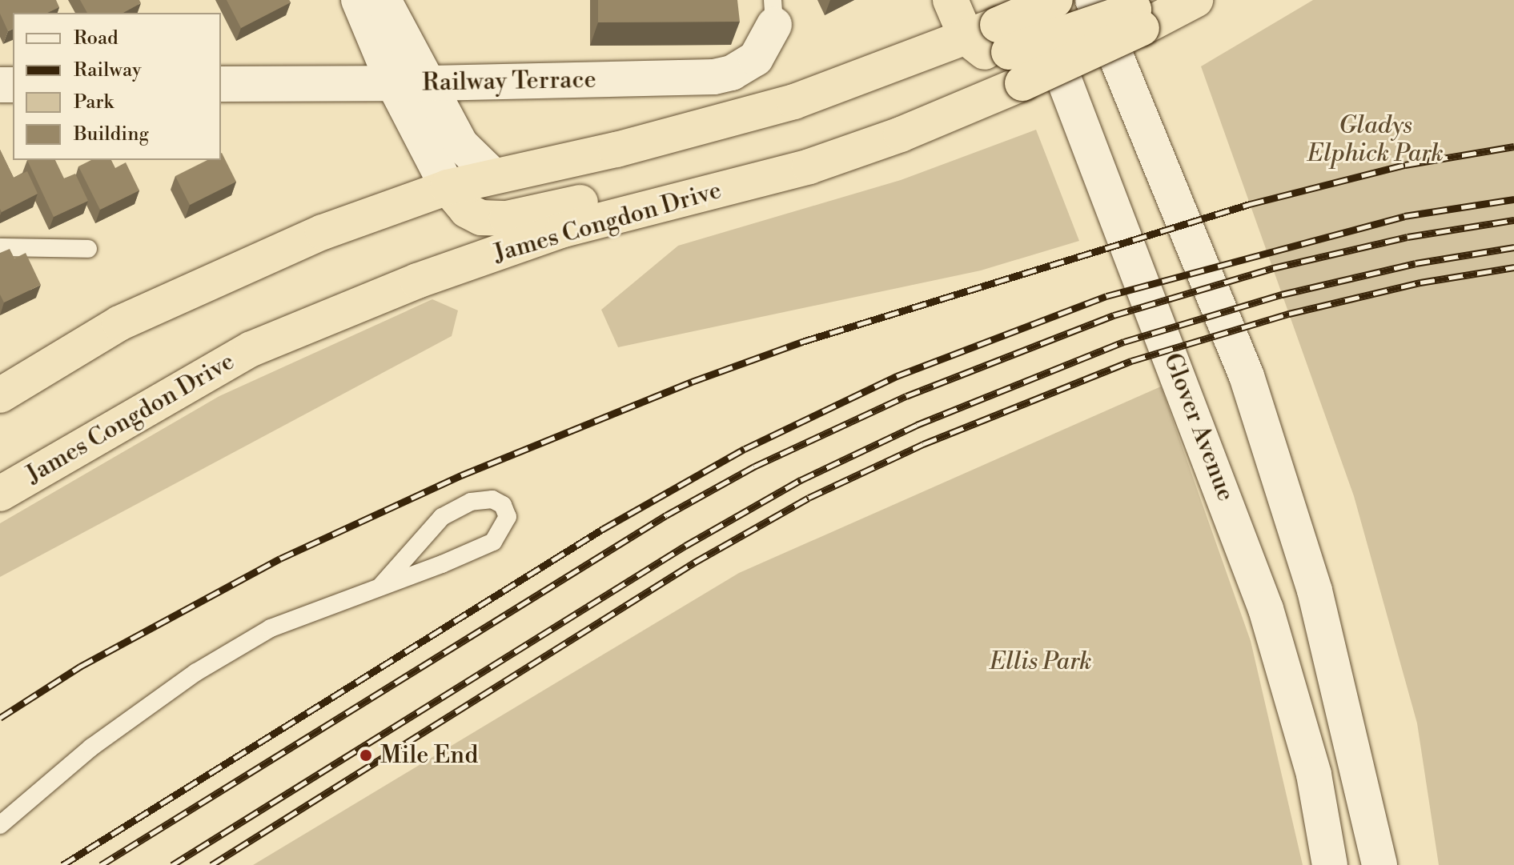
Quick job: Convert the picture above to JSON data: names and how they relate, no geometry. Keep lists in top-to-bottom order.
{
  "streets": {
    "highway": ["James Congdon Drive"],
    "main road": ["Railway Terrace", "Glover Avenue"]
  },
  "parks": ["Gladys Elphick Park", "Ellis Park"],
  "places": ["Mile End"],
  "legend": [
    "Road",
    "Railway",
    "Park",
    "Building"
  ]
}
